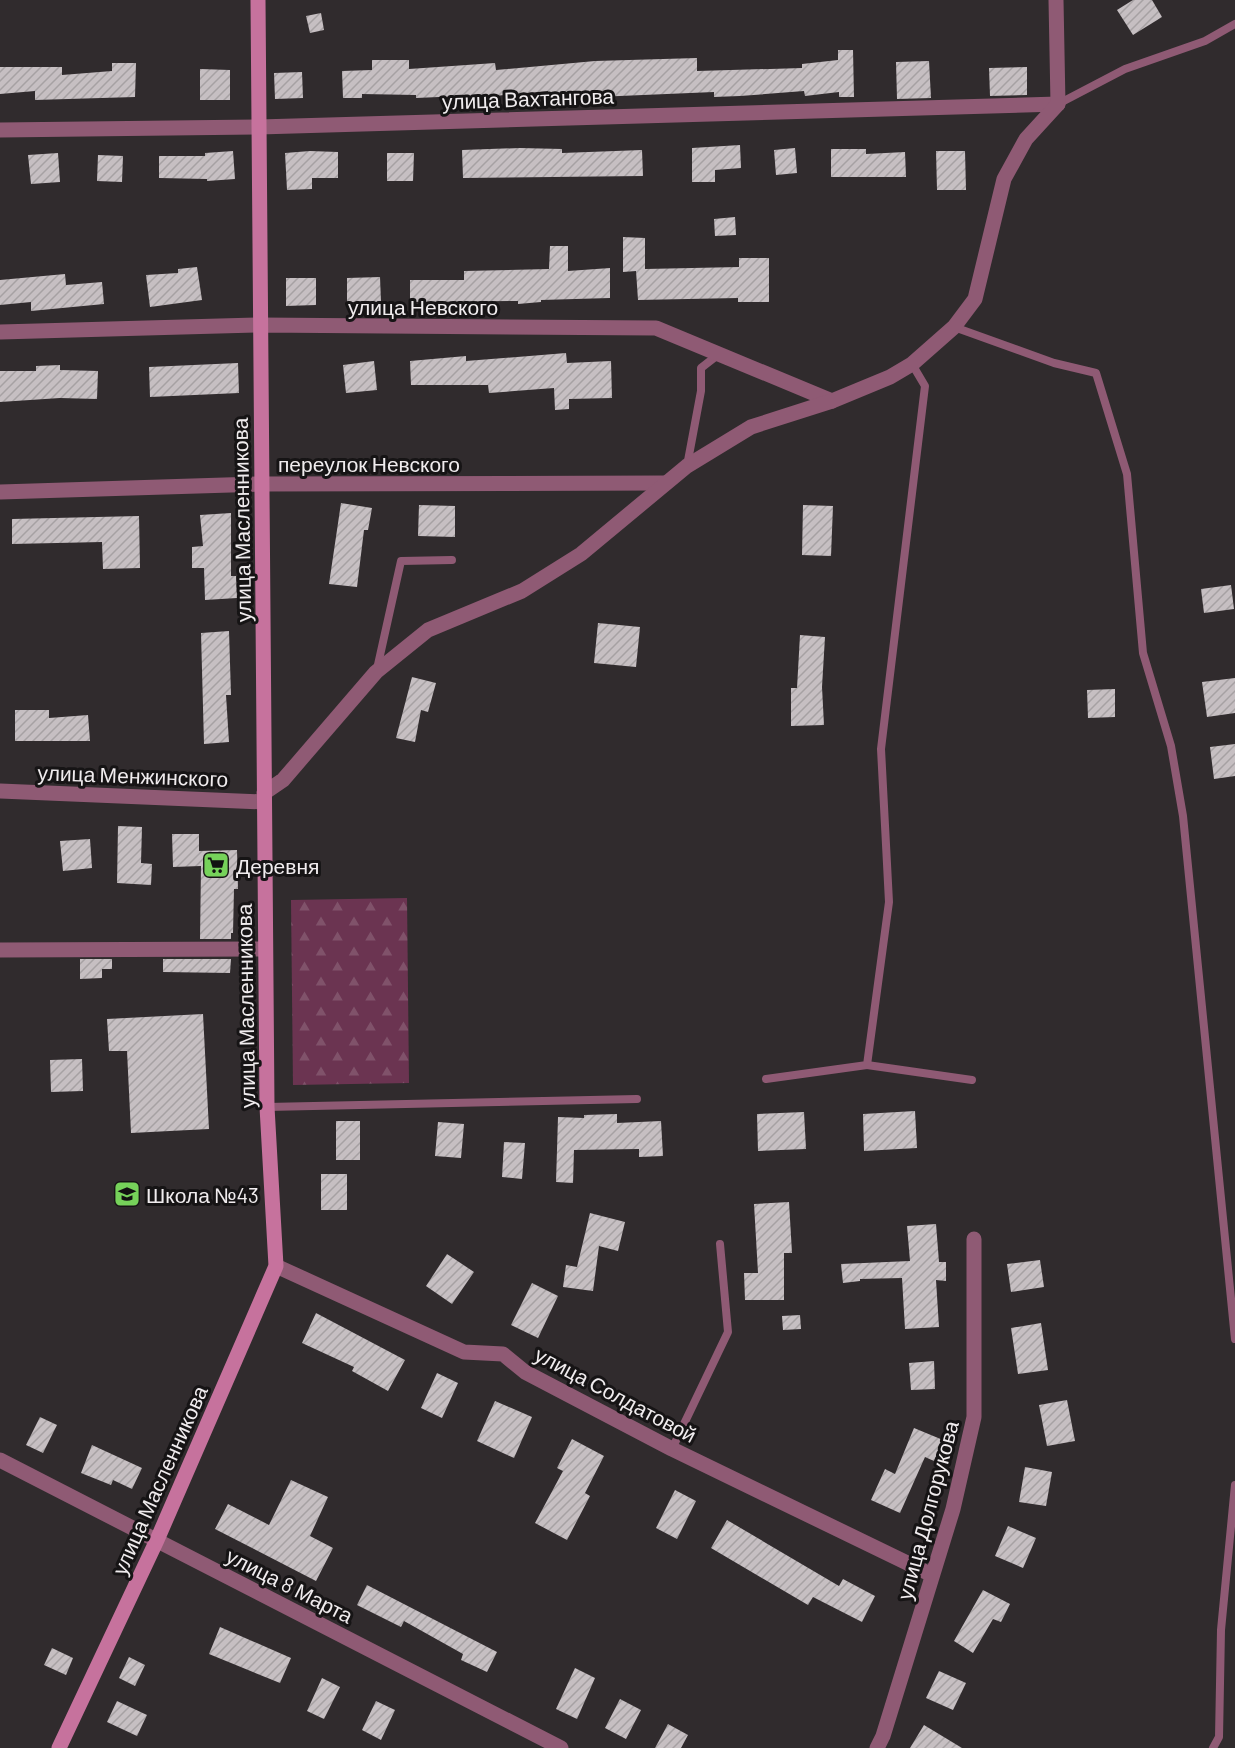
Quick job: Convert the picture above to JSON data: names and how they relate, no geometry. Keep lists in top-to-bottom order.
{
  "streets": {
    "street": [
      "улица Вахтангова",
      "улица Невского",
      "переулок Невского",
      "улица Масленникова",
      "улица Менжинского",
      "улица Солдатовой",
      "улица Долгорукова",
      "улица 8 Марта"
    ]
  },
  "crossings": [
    ["улица Вахтангова", "улица Масленникова"],
    ["улица Невского", "улица Масленникова"],
    ["переулок Невского", "улица Масленникова"],
    ["улица Масленникова", "улица Менжинского"],
    ["улица Масленникова", "улица Солдатовой"],
    ["улица Масленникова", "улица 8 Марта"],
    ["улица Солдатовой", "улица Долгорукова"]
  ],
  "places": {
    "supermarket": ["Деревня"],
    "school or university": ["Школа №43"]
  }
}
